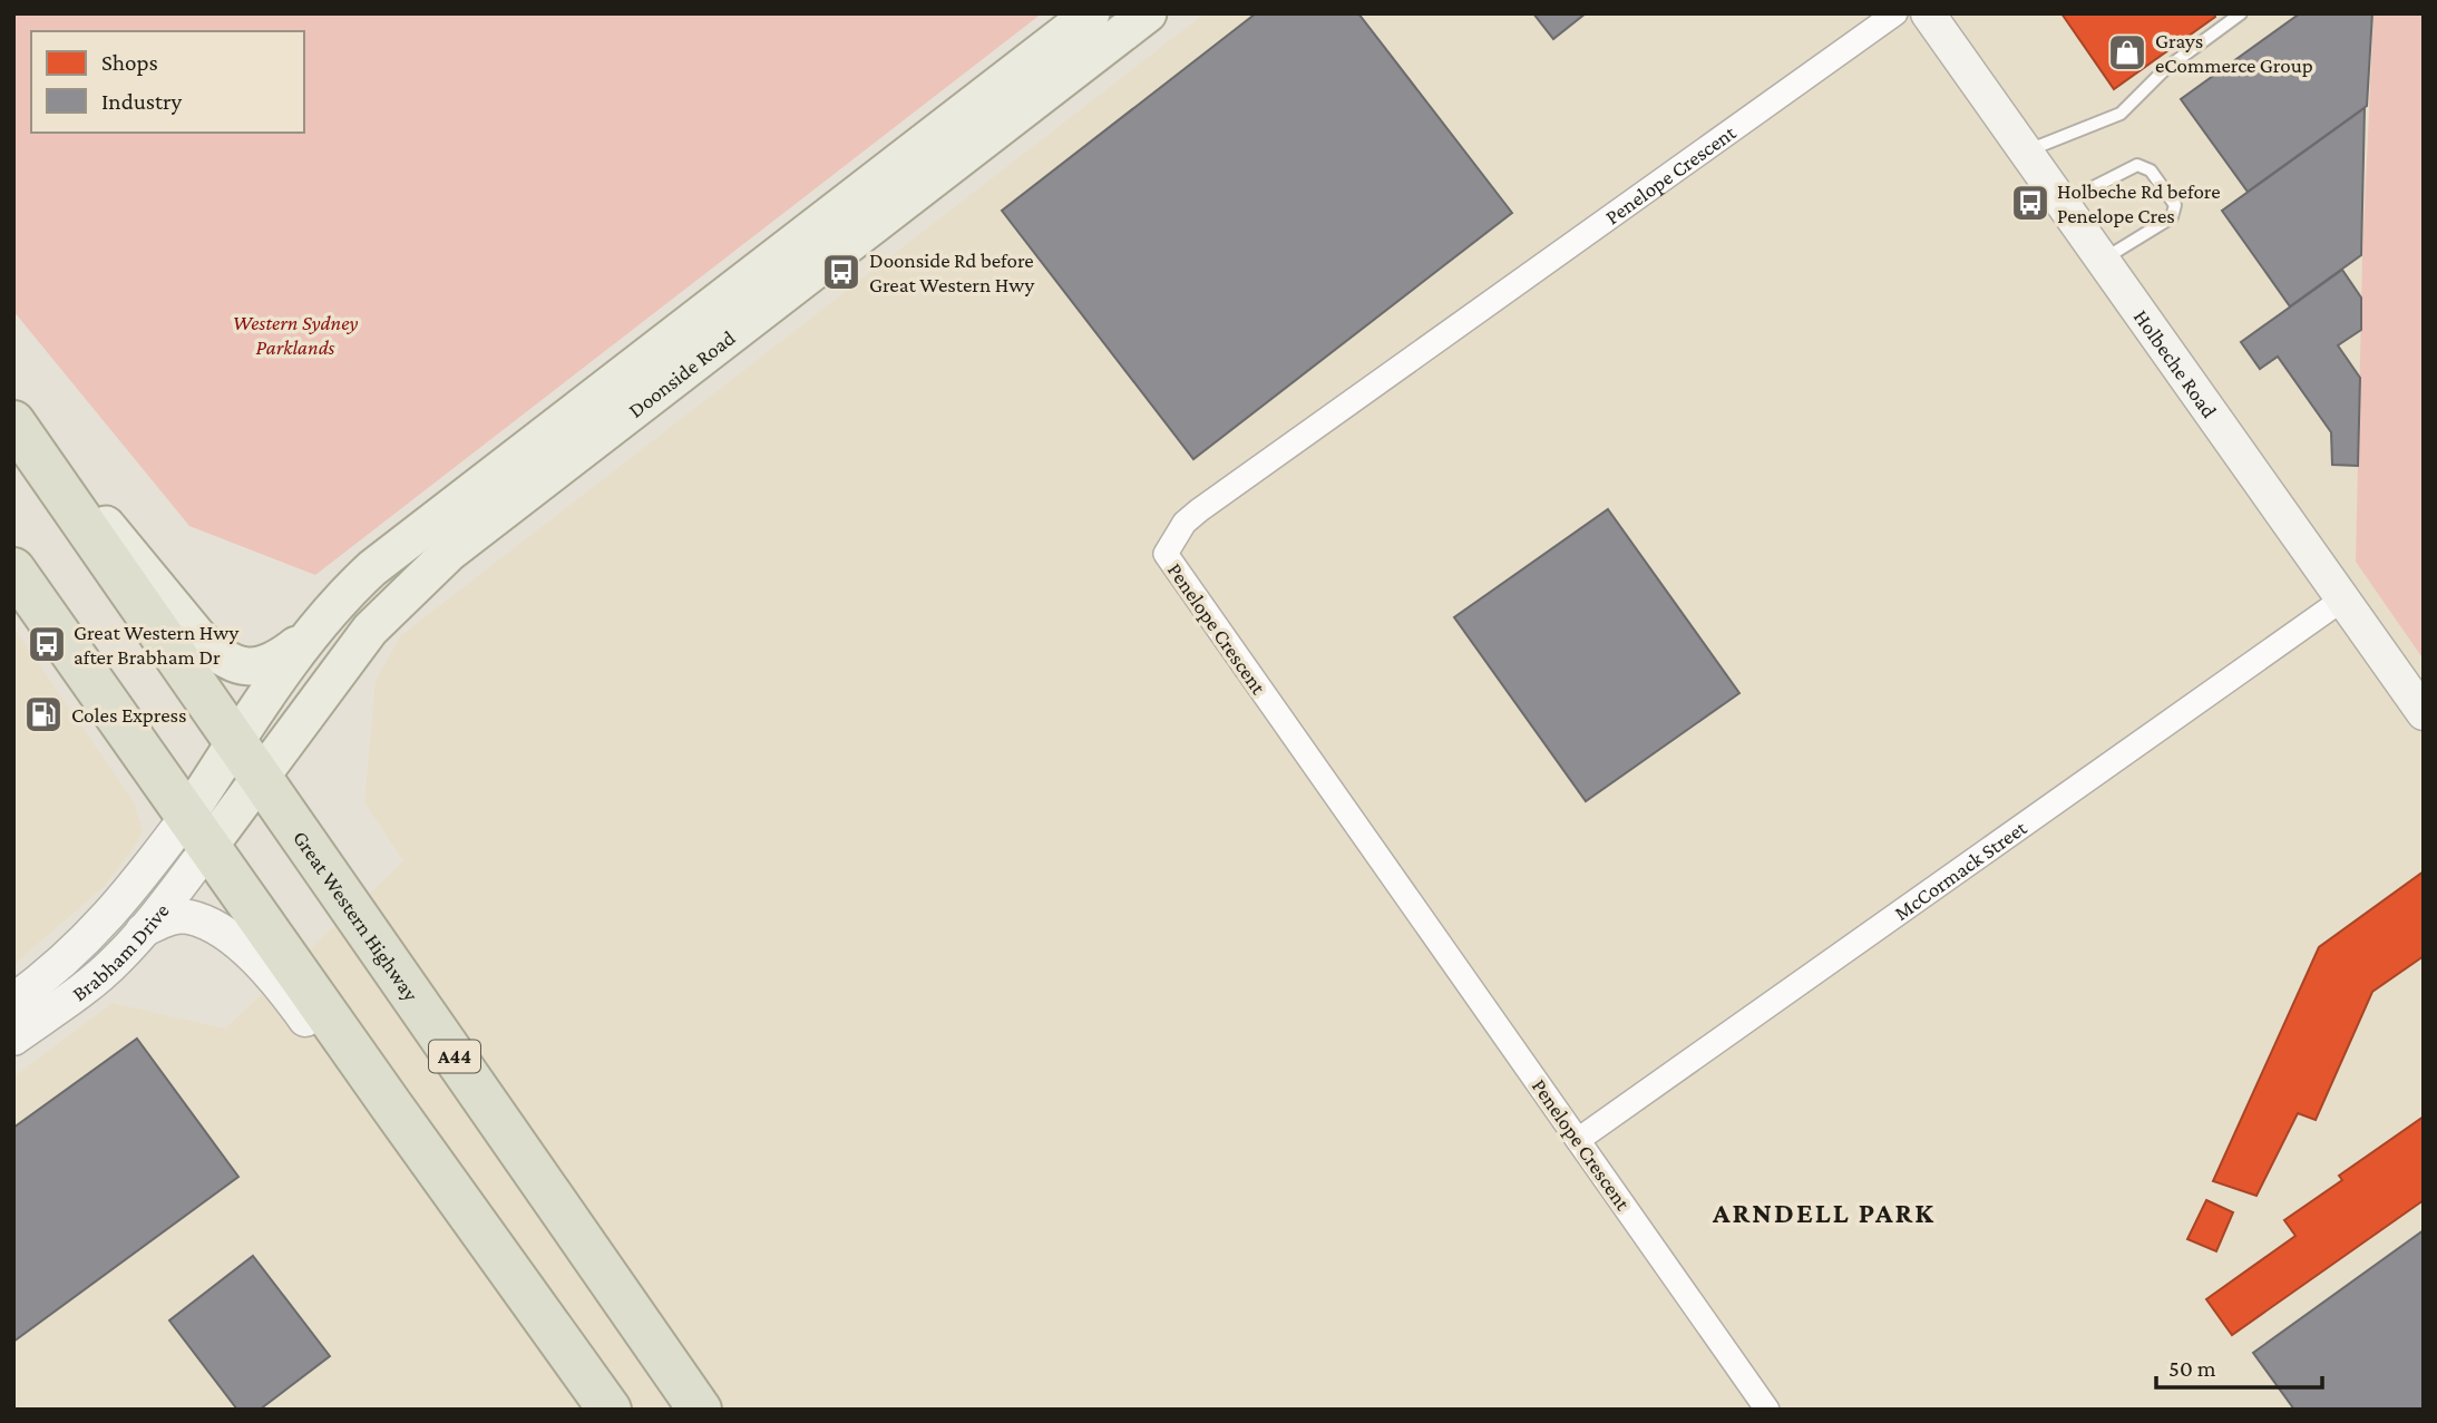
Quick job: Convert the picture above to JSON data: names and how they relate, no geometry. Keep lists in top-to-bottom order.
{
  "streets": {
    "highway": ["Great Western Highway", "A44"],
    "main road": ["Holbeche Road", "Doonside Road", "Brabham Drive"],
    "street": ["Penelope Crescent", "McCormack Street"]
  },
  "crossings": [
    ["Penelope Crescent", "McCormack Street"],
    ["Holbeche Road", "McCormack Street"],
    ["Doonside Road", "Great Western Highway"],
    ["Doonside Road", "Brabham Drive"]
  ],
  "districts": ["ARNDELL PARK"],
  "parks": ["Western Sydney Parklands"],
  "places": {
    "shop": ["Grays eCommerce Group"],
    "bus stop": ["Holbeche Rd before Penelope Cres", "Doonside Rd before Great Western Hwy", "Great Western Hwy after Brabham Dr"],
    "fuel station": ["Coles Express"]
  },
  "legend": ["Shops", "Industry"],
  "scale_bar": "50 m"
}
